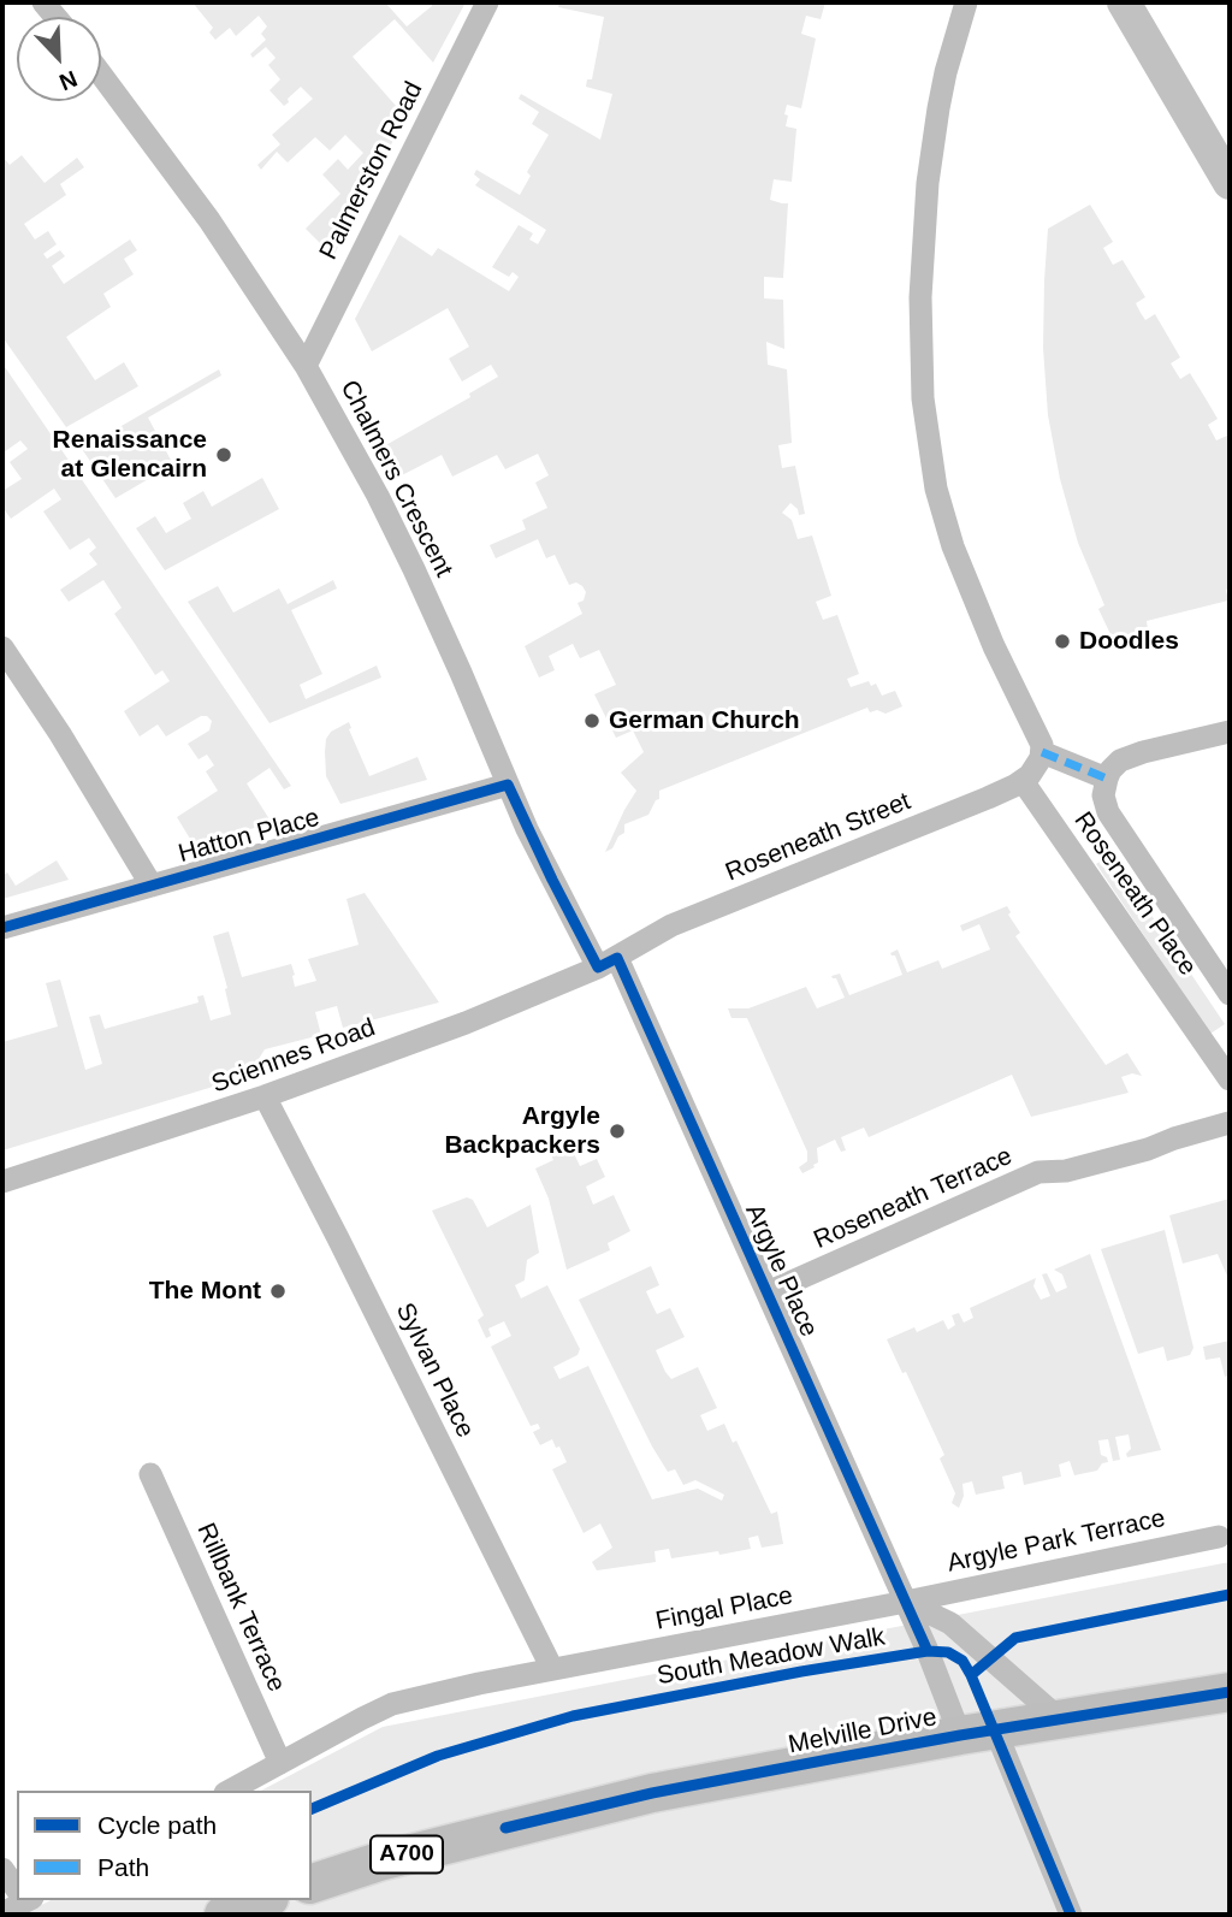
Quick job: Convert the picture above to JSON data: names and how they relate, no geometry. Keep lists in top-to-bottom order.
{
  "streets": {
    "main road": ["Melville Drive", "A700"],
    "street": [
      "Palmerston Road",
      "Chalmers Crescent",
      "Hatton Place",
      "Roseneath Street",
      "Roseneath Place",
      "Sciennes Road",
      "Roseneath Terrace",
      "Argyle Place",
      "Sylvan Place",
      "Argyle Park Terrace",
      "Rillbank Terrace",
      "Fingal Place"
    ],
    "cycle path": ["South Meadow Walk"]
  },
  "crossings": [
    ["Palmerston Road", "Chalmers Crescent"],
    ["Chalmers Crescent", "Hatton Place"],
    ["Chalmers Crescent", "Roseneath Street"],
    ["Chalmers Crescent", "Sciennes Road"],
    ["Chalmers Crescent", "Argyle Place"],
    ["Roseneath Street", "Roseneath Place"],
    ["Roseneath Street", "Sciennes Road"],
    ["Roseneath Street", "Argyle Place"],
    ["Sciennes Road", "Argyle Place"],
    ["Sciennes Road", "Sylvan Place"],
    ["Roseneath Terrace", "Argyle Place"],
    ["Argyle Place", "Argyle Park Terrace"],
    ["Argyle Place", "Fingal Place"],
    ["Argyle Place", "Melville Drive"],
    ["Sylvan Place", "Fingal Place"],
    ["Argyle Park Terrace", "Fingal Place"],
    ["Rillbank Terrace", "Fingal Place"]
  ],
  "places": [
    "Renaissance at Glencairn",
    "Doodles",
    "German Church",
    "Argyle Backpackers",
    "The Mont"
  ],
  "legend": ["Cycle path", "Path"],
  "north": "bottom right"
}
